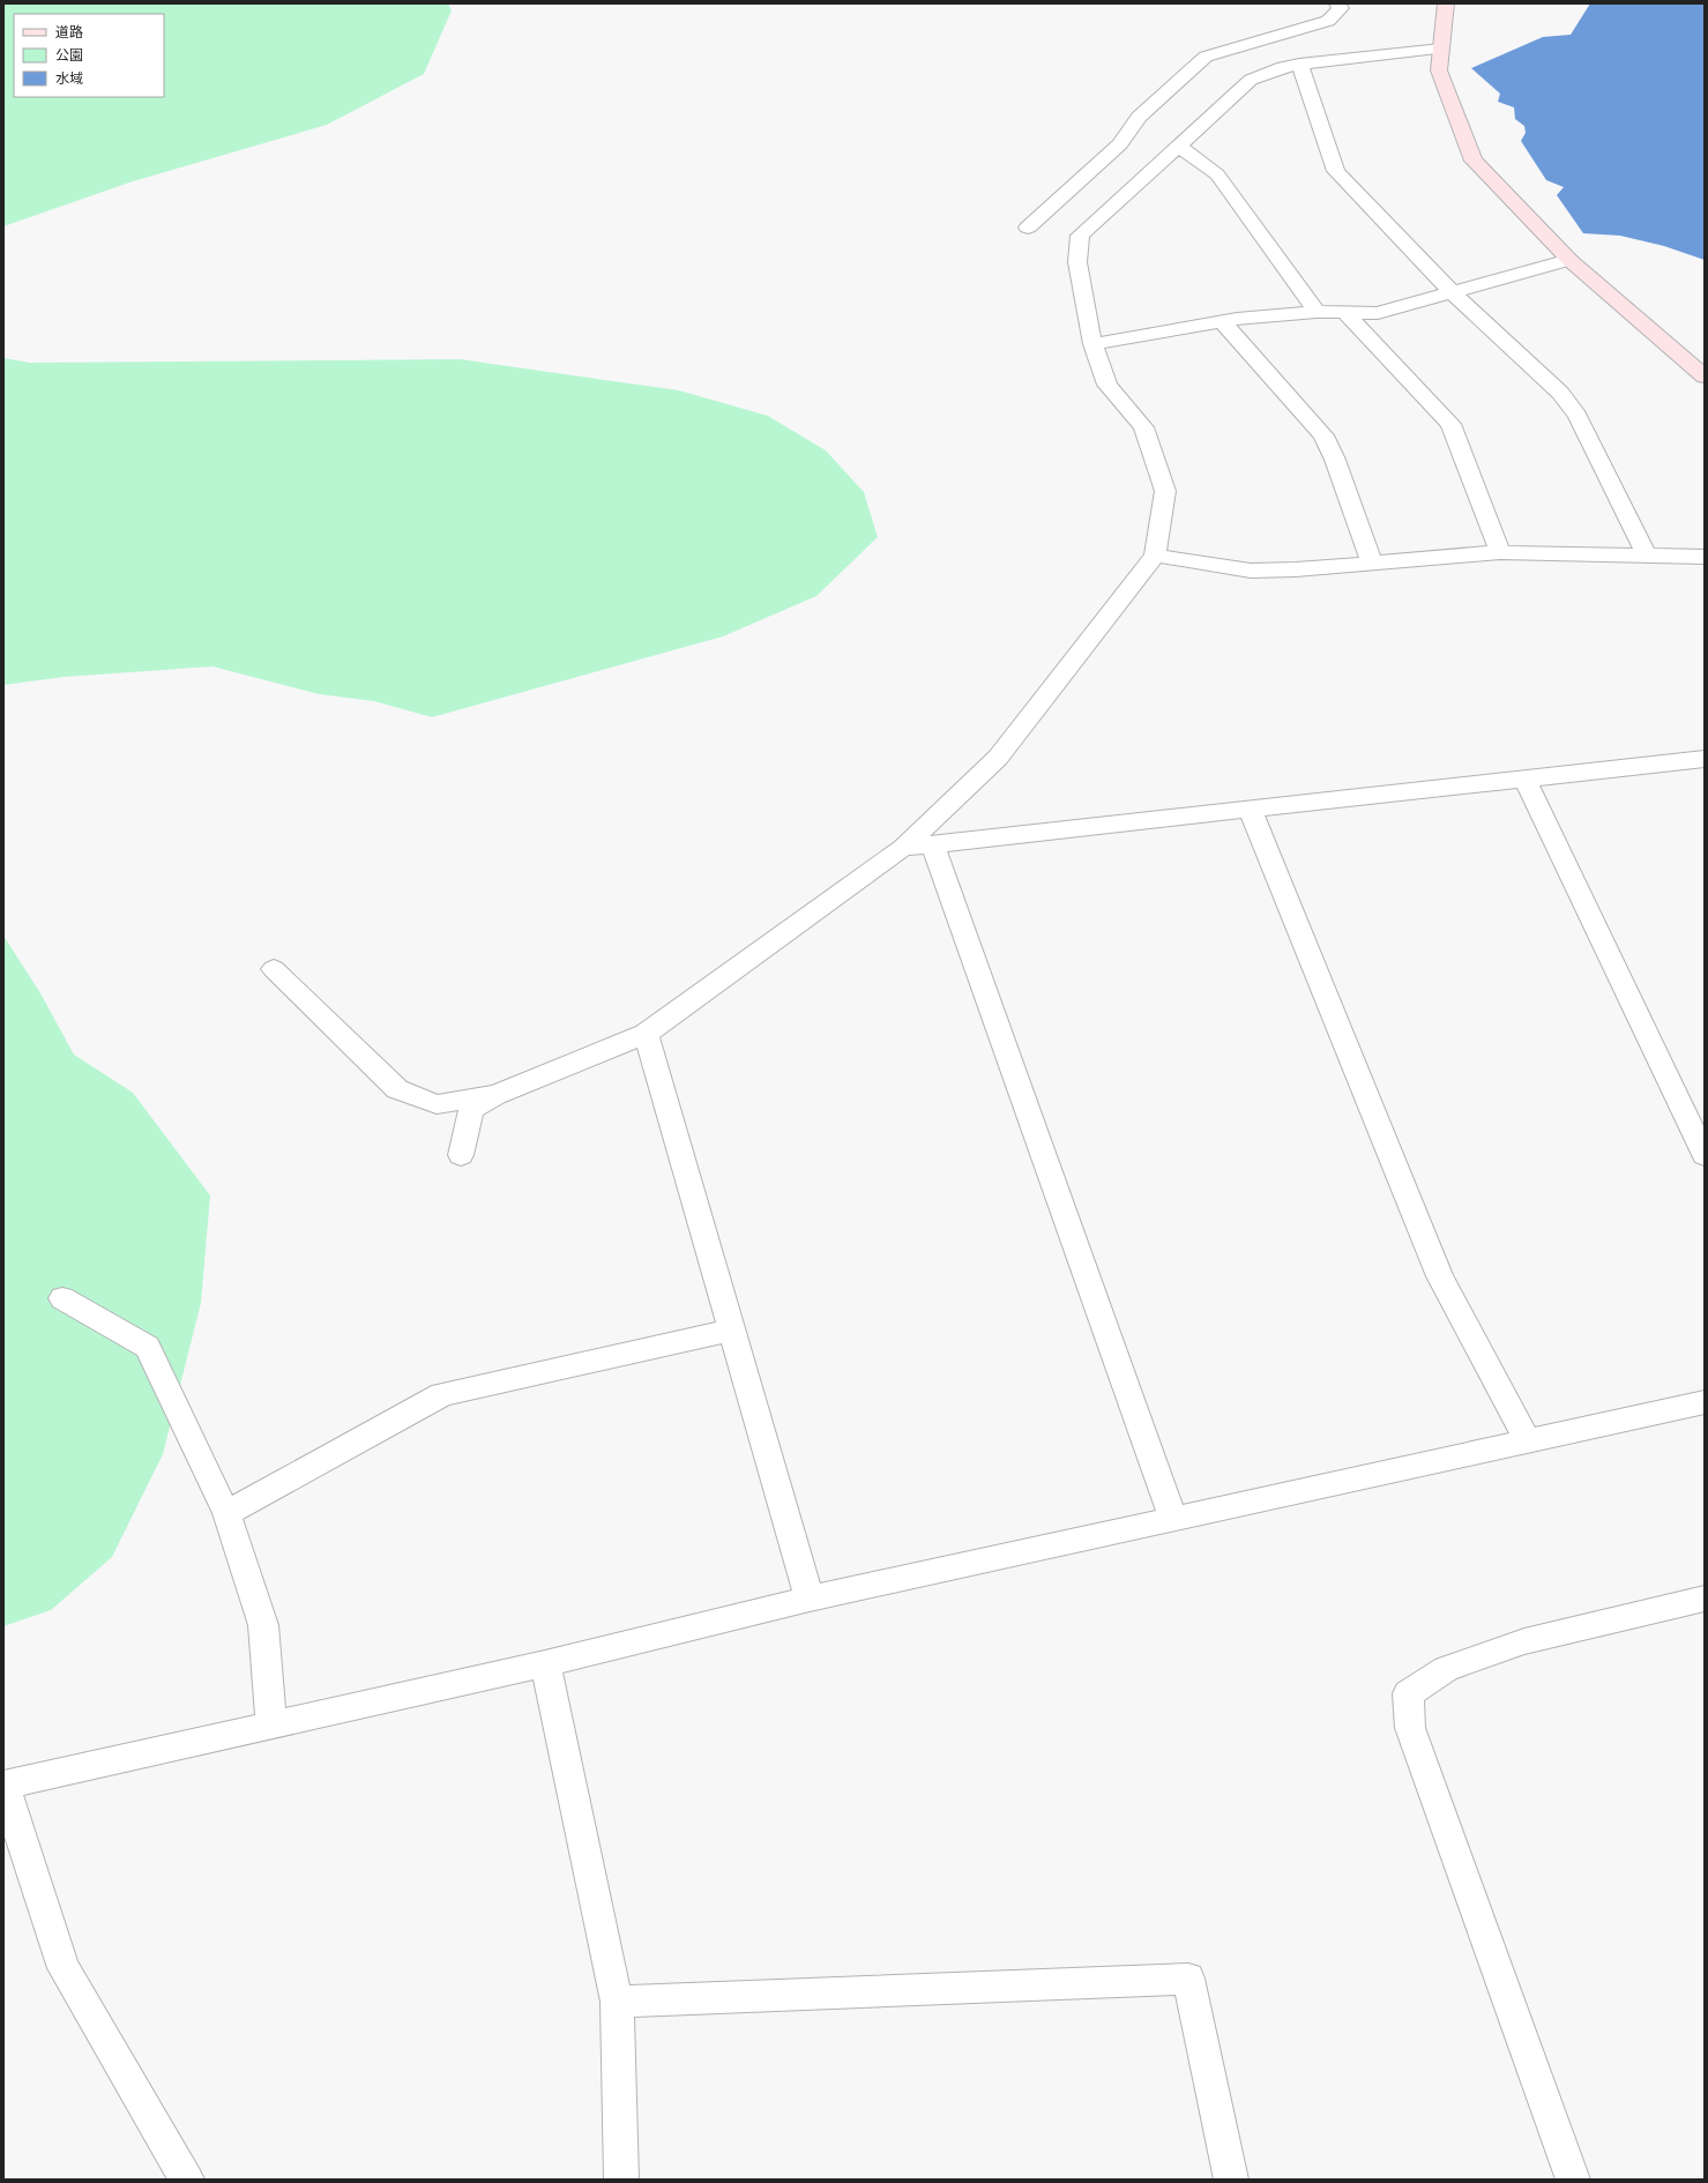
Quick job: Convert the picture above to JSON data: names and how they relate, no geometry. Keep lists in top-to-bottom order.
{
  "legend": ["道路", "公園", "水域"]
}
